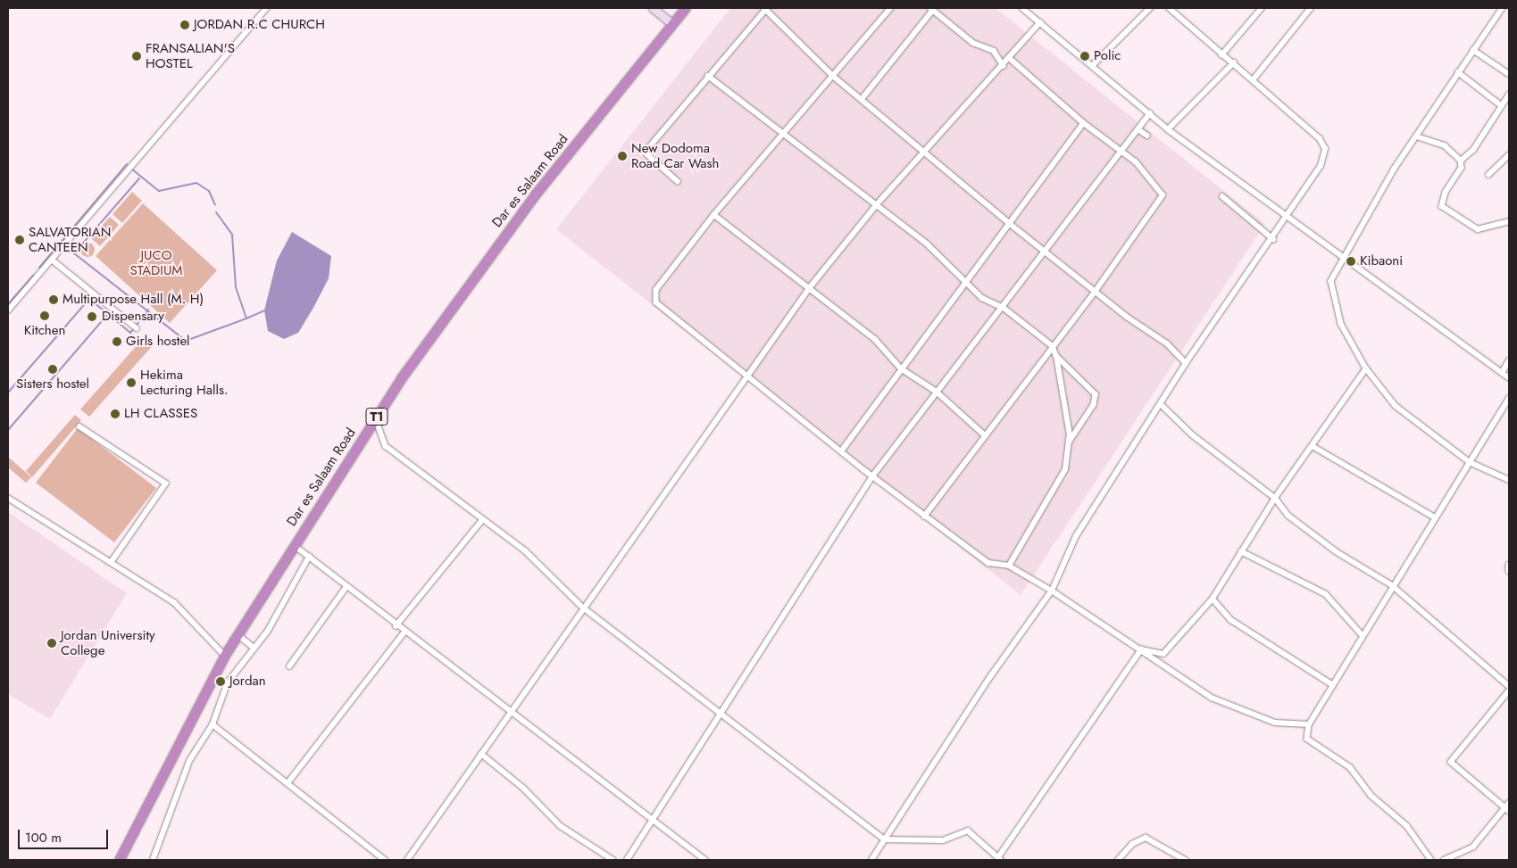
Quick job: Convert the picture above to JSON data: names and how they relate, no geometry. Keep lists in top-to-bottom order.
{
  "streets": {
    "highway": ["Dar es Salaam Road", "T1"]
  },
  "parks": ["JUCO STADIUM"],
  "places": [
    "JORDAN R.C CHURCH",
    "FRANSALIAN'S HOSTEL",
    "Polic",
    "New Dodoma Road Car Wash",
    "SALVATORIAN CANTEEN",
    "Kibaoni",
    "Multipurpose Hall (M. H)",
    "Kitchen",
    "Dispensary",
    "Girls hostel",
    "Sisters hostel",
    "Hekima Lecturing Halls.",
    "LH CLASSES",
    "Jordan University College",
    "Jordan"
  ],
  "scale_bar": "100 m"
}
